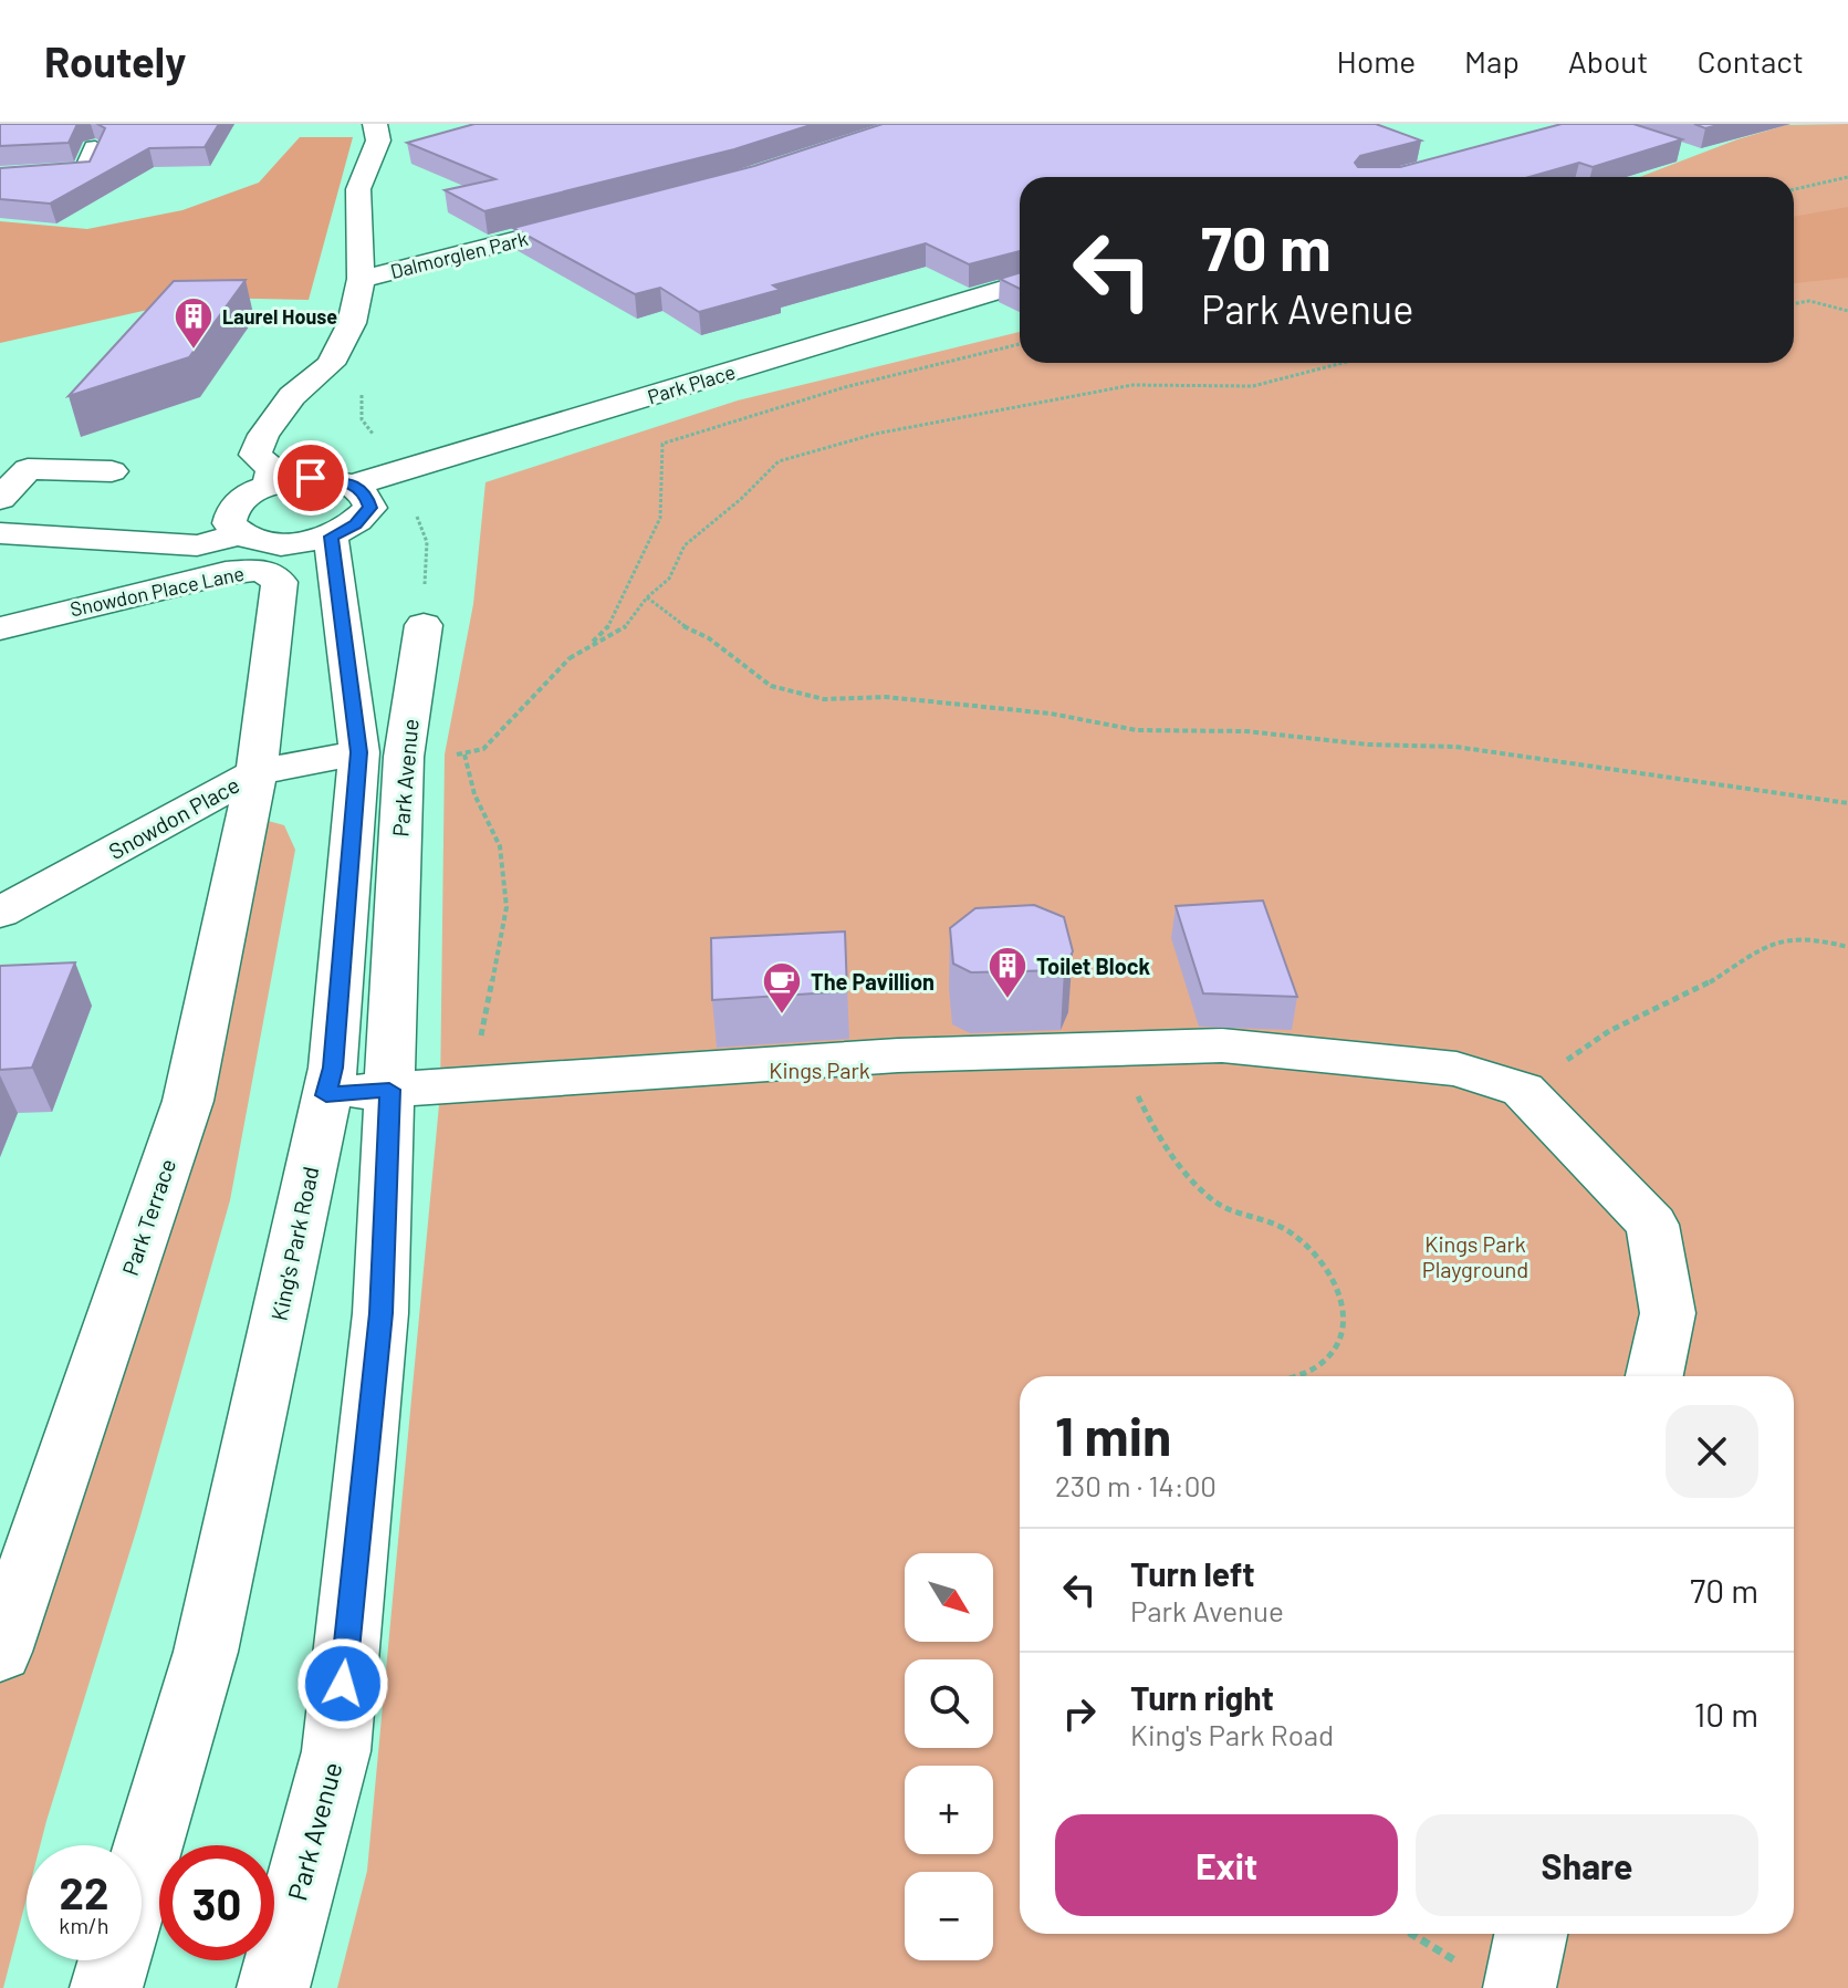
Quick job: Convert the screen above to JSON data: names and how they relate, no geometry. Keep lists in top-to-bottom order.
{
  "streets": {
    "street": [
      "Dalmorglen Park",
      "Park Place",
      "Snowdon Place Lane",
      "Park Avenue",
      "Snowdon Place",
      "Park Terrace",
      "King's Park Road"
    ]
  },
  "crossings": [
    ["Snowdon Place Lane", "Snowdon Place"],
    ["Snowdon Place Lane", "Park Terrace"],
    ["Park Avenue", "Snowdon Place"],
    ["Park Avenue", "King's Park Road"],
    ["Snowdon Place", "Park Terrace"],
    ["Snowdon Place", "King's Park Road"]
  ],
  "parks": ["Kings Park", "Kings Park Playground"],
  "places": {
    "building": ["Laurel House", "Toilet Block"],
    "cafe": ["The Pavillion"]
  },
  "north": "bottom right",
  "page": {
    "header": "Routely",
    "nav": [
      "Home",
      "Map",
      "About",
      "Contact"
    ],
    "turn": ["70 m", "Park Avenue"],
    "heading": ["1 min", "230 m · 14:00"],
    "list": [
      {
        "name": "Turn left",
        "note": "Park Avenue",
        "value": "70 m"
      },
      {
        "name": "Turn right",
        "note": "King's Park Road",
        "value": "10 m"
      }
    ],
    "map_buttons": ["+", "−"],
    "buttons": ["Exit", "Share"],
    "speed": "22 km/h",
    "limit": "30"
  }
}
